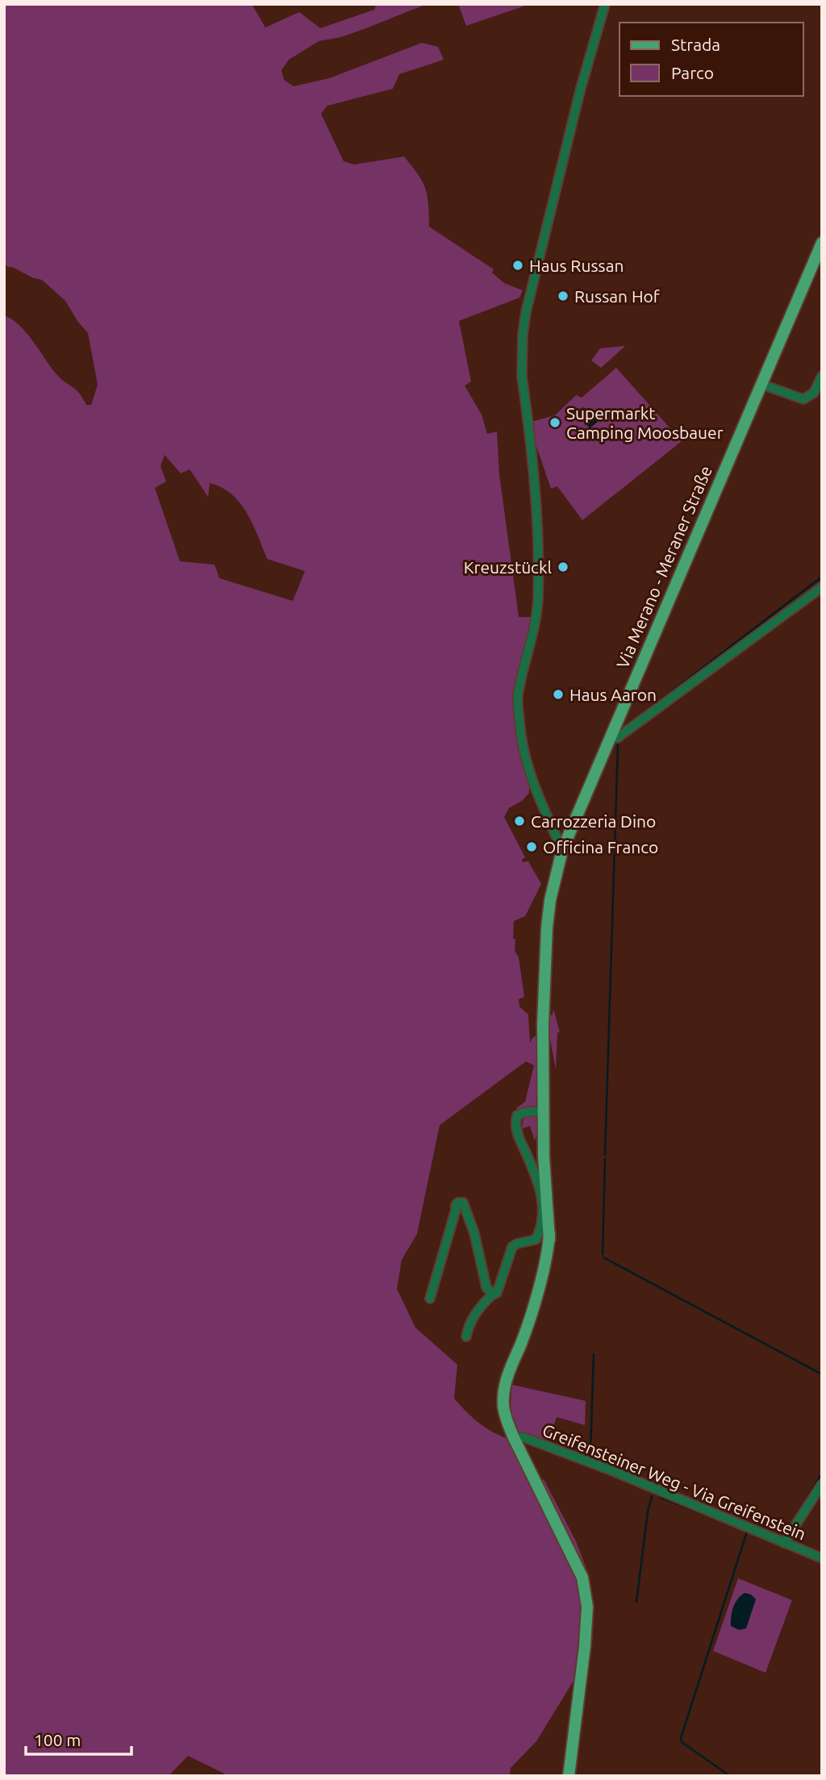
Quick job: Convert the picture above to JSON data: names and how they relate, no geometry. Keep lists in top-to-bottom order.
{
  "streets": {
    "main road": ["Via Merano - Meraner Straße"],
    "street": ["Greifensteiner Weg - Via Greifenstein"]
  },
  "crossings": [
    ["Via Merano - Meraner Straße", "Greifensteiner Weg - Via Greifenstein"]
  ],
  "places": [
    "Haus Russan",
    "Russan Hof",
    "Supermarkt Camping Moosbauer",
    "Kreuzstückl",
    "Haus Aaron",
    "Carrozzeria Dino",
    "Officina Franco"
  ],
  "legend": ["Strada", "Parco"],
  "scale_bar": "100 m"
}
